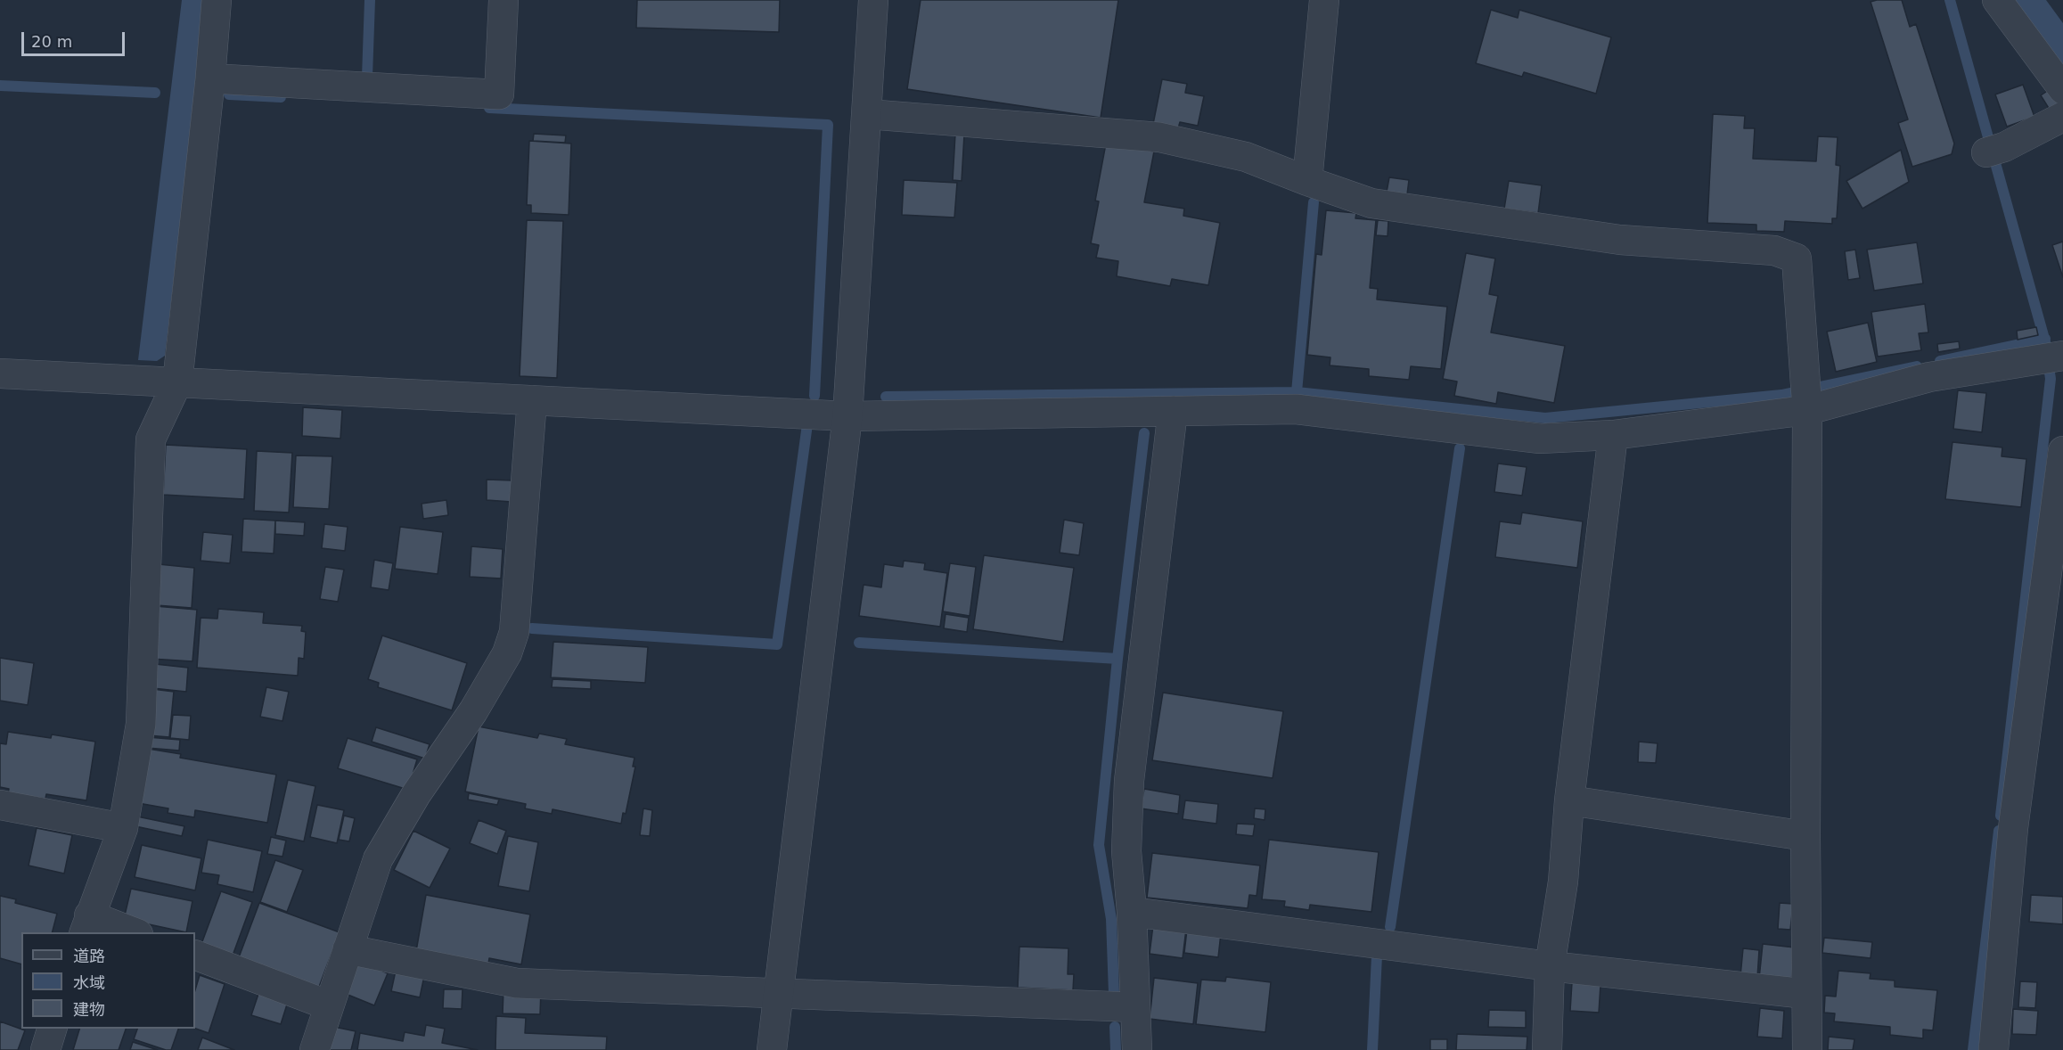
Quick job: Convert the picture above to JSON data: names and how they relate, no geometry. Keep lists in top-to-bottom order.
{
  "legend": ["道路", "水域", "建物"],
  "scale_bar": "20 m"
}
